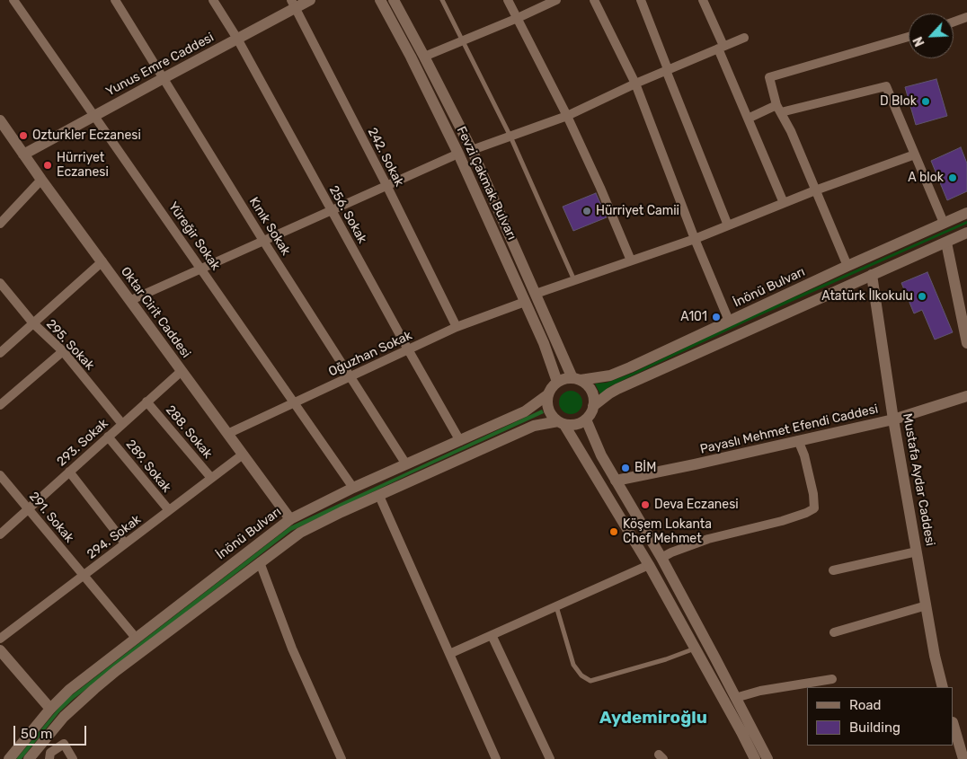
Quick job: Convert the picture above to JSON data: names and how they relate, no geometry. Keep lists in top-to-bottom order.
{
  "streets": {
    "main road": [
      "Yunus Emre Caddesi",
      "Fevzi Çakmak Bulvarı",
      "İnönü Bulvarı",
      "Oktar Cirit Caddesi",
      "Payaslı Mehmet Efendi Caddesi",
      "Mustafa Aydar Caddesi"
    ],
    "street": [
      "242. Sokak",
      "256. Sokak",
      "Kınık Sokak",
      "Yüreğir Sokak",
      "295. Sokak",
      "Oğuzhan Sokak",
      "288. Sokak",
      "293. Sokak",
      "289. Sokak",
      "291. Sokak",
      "294. Sokak"
    ]
  },
  "crossings": [
    ["Yunus Emre Caddesi", "242. Sokak"],
    ["Yunus Emre Caddesi", "256. Sokak"],
    ["Yunus Emre Caddesi", "Kınık Sokak"],
    ["Yunus Emre Caddesi", "Yüreğir Sokak"],
    ["Yunus Emre Caddesi", "Oktar Cirit Caddesi"],
    ["242. Sokak", "Oğuzhan Sokak"],
    ["Fevzi Çakmak Bulvarı", "İnönü Bulvarı"],
    ["Fevzi Çakmak Bulvarı", "Oğuzhan Sokak"],
    ["256. Sokak", "İnönü Bulvarı"],
    ["256. Sokak", "Oğuzhan Sokak"],
    ["Kınık Sokak", "İnönü Bulvarı"],
    ["Kınık Sokak", "Oğuzhan Sokak"],
    ["Yüreğir Sokak", "İnönü Bulvarı"],
    ["Yüreğir Sokak", "Oğuzhan Sokak"],
    ["İnönü Bulvarı", "Oktar Cirit Caddesi"],
    ["İnönü Bulvarı", "291. Sokak"],
    ["Oktar Cirit Caddesi", "Oğuzhan Sokak"],
    ["Oktar Cirit Caddesi", "293. Sokak"],
    ["Oktar Cirit Caddesi", "294. Sokak"],
    ["295. Sokak", "293. Sokak"],
    ["Payaslı Mehmet Efendi Caddesi", "Mustafa Aydar Caddesi"],
    ["288. Sokak", "293. Sokak"],
    ["288. Sokak", "294. Sokak"],
    ["293. Sokak", "289. Sokak"],
    ["293. Sokak", "291. Sokak"],
    ["289. Sokak", "294. Sokak"],
    ["291. Sokak", "294. Sokak"]
  ],
  "districts": ["Aydemiroğlu"],
  "places": [
    "D Blok",
    "Ozturkler Eczanesi",
    "Hürriyet Eczanesi",
    "A blok",
    "Hürriyet Camii",
    "Atatürk İlkokulu",
    "A101",
    "BİM",
    "Deva Eczanesi",
    "Köşem Lokanta Chef Mehmet"
  ],
  "legend": ["Road", "Building"],
  "scale_bar": "50 m",
  "north": "bottom left"
}
